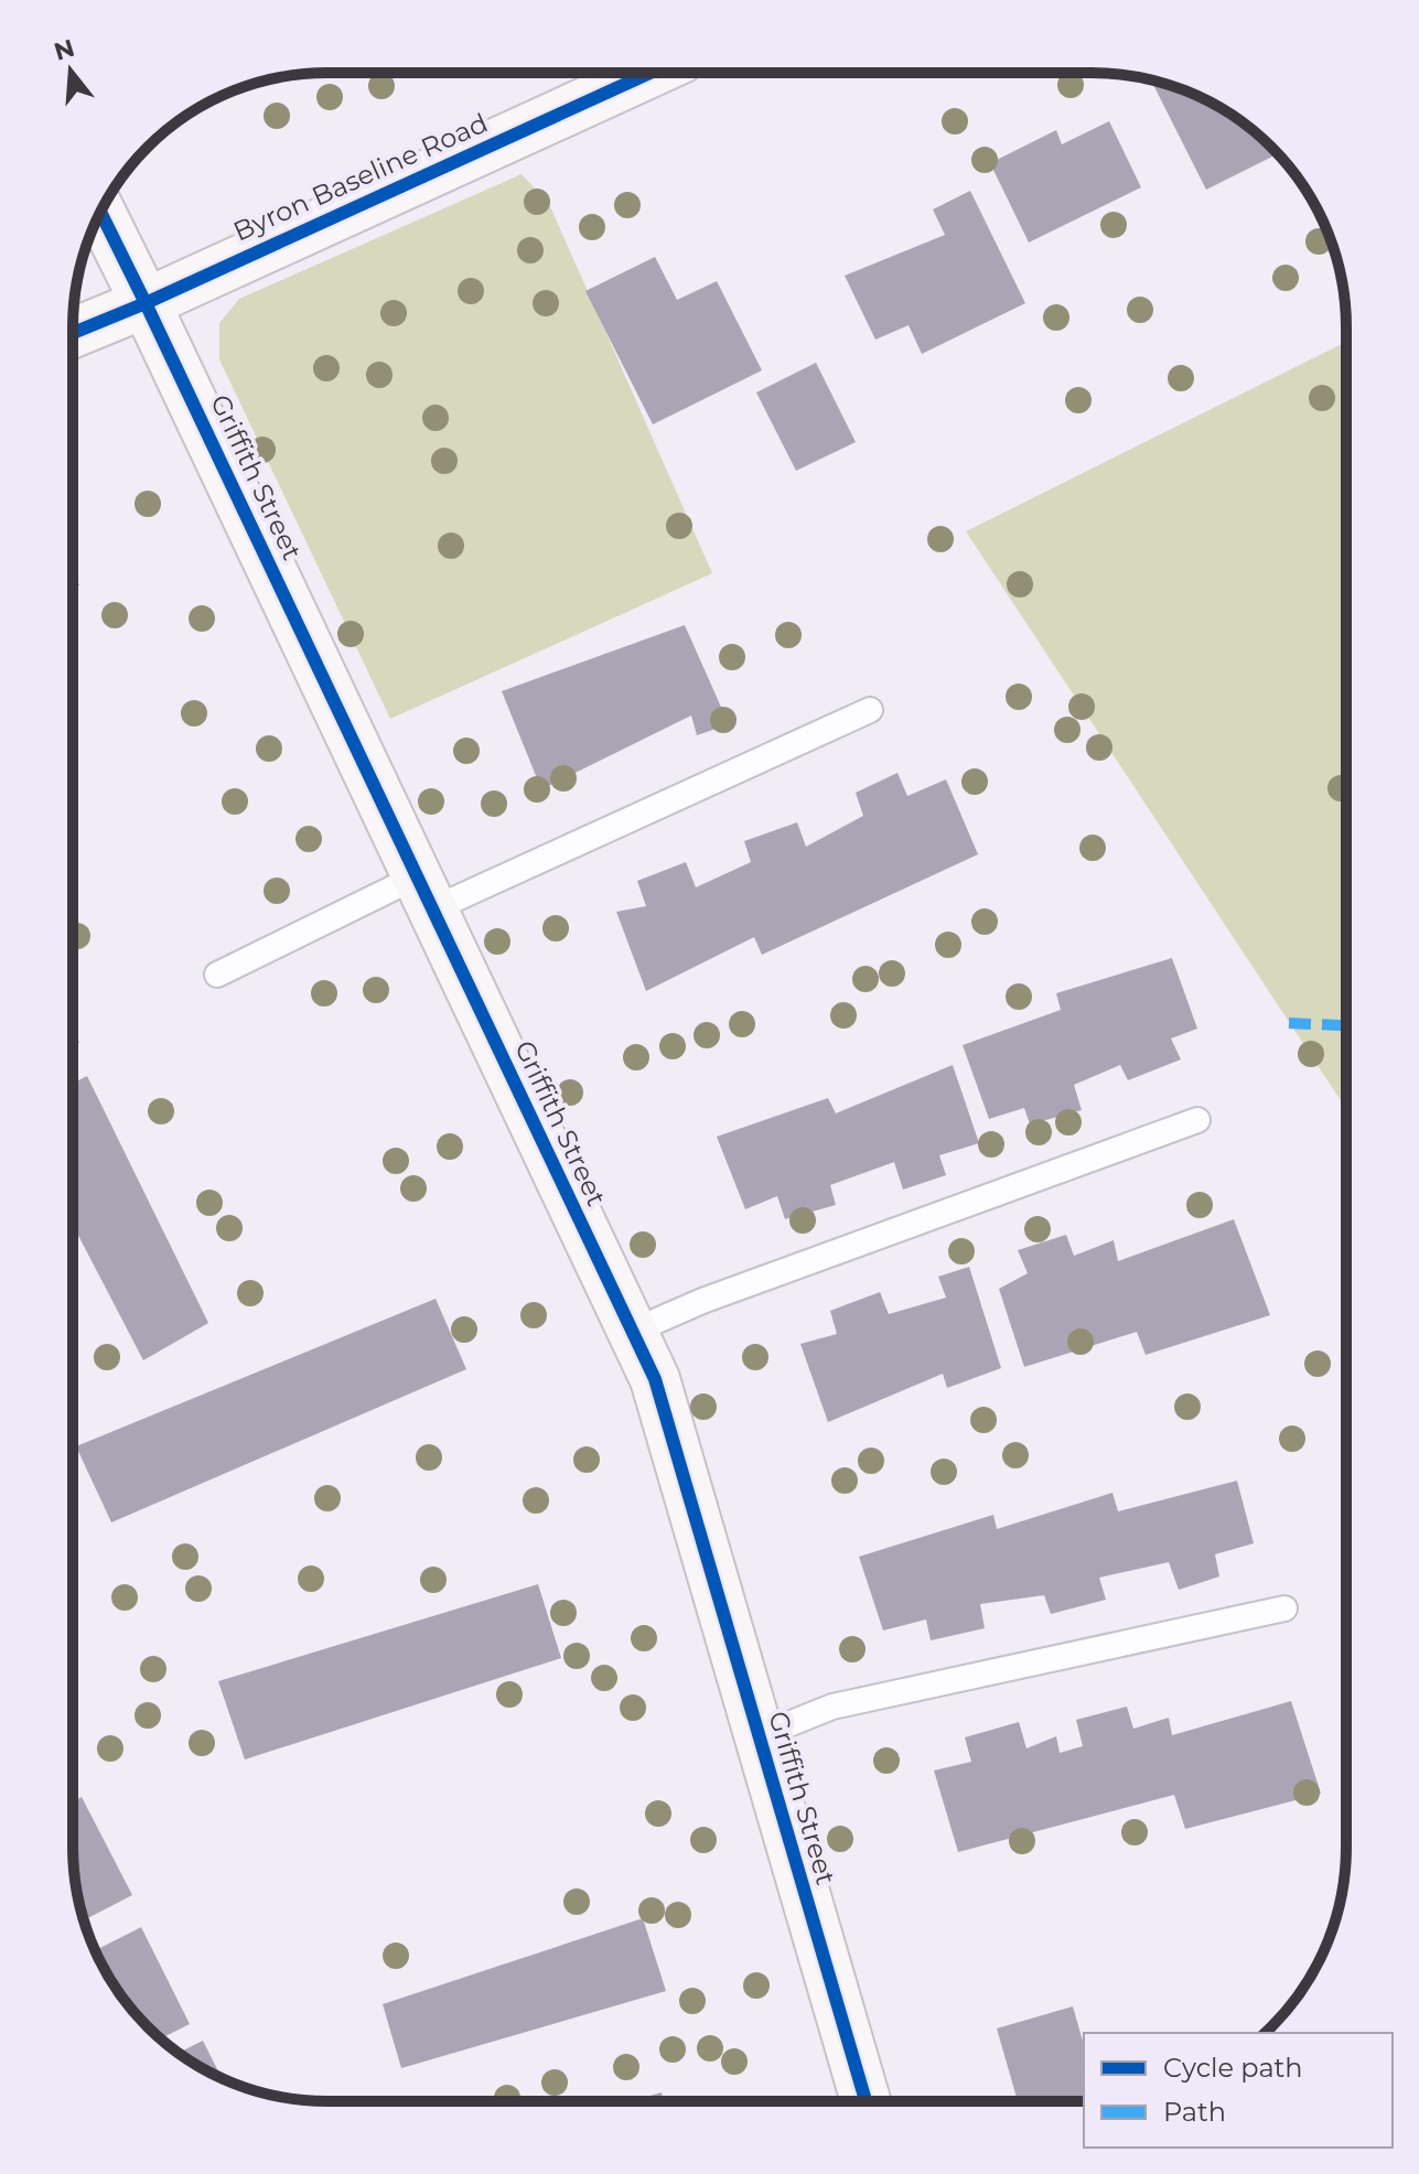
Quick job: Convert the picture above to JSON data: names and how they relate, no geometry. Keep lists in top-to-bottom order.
{
  "streets": {
    "street": ["Byron Baseline Road", "Griffith Street"]
  },
  "crossings": [
    ["Byron Baseline Road", "Griffith Street"]
  ],
  "legend": ["Cycle path", "Path"],
  "north": "top"
}
